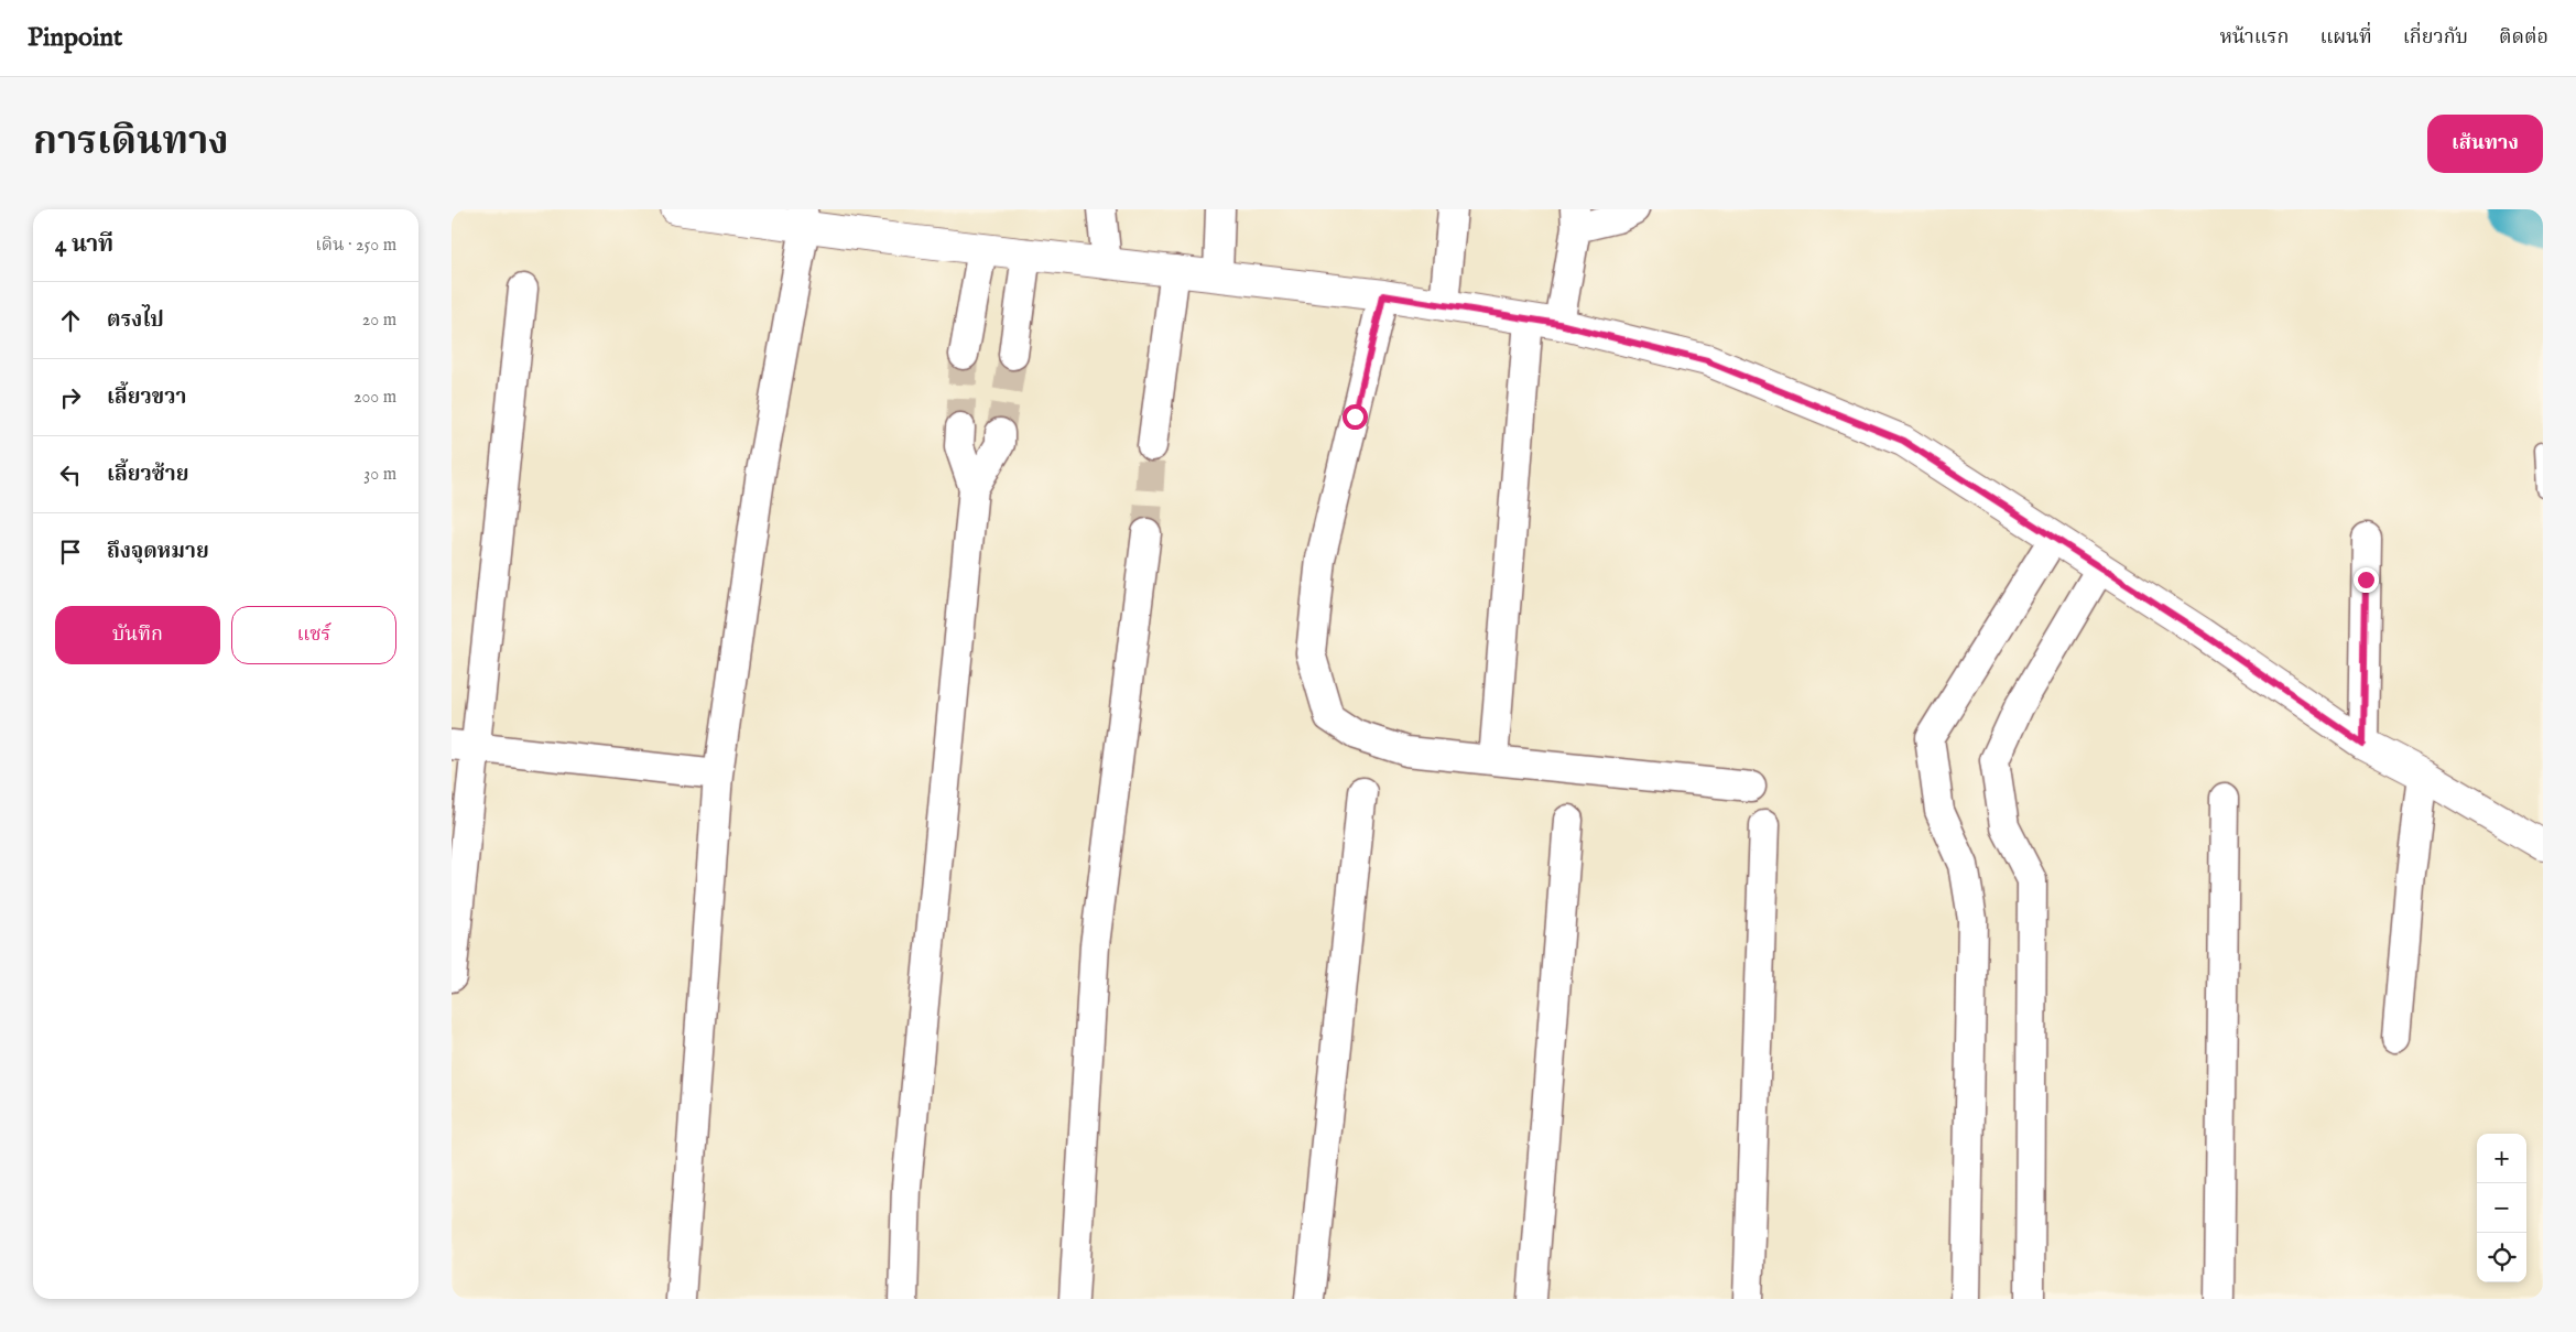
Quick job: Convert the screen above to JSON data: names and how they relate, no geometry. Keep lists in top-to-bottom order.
{
  "page": {
    "header": "Pinpoint",
    "nav": [
      "หน้าแรก",
      "แผนที่",
      "เกี่ยวกับ",
      "ติดต่อ"
    ],
    "title": "การเดินทาง",
    "buttons": [
      "เส้นทาง",
      ["บันทึก", "แชร์"]
    ],
    "heading": ["4 นาที", "เดิน · 250 m"],
    "list": [
      ["ตรงไป", "20 m"],
      ["เลี้ยวขวา", "200 m"],
      ["เลี้ยวซ้าย", "30 m"],
      "ถึงจุดหมาย"
    ],
    "map_buttons": ["+", "−"]
  }
}
